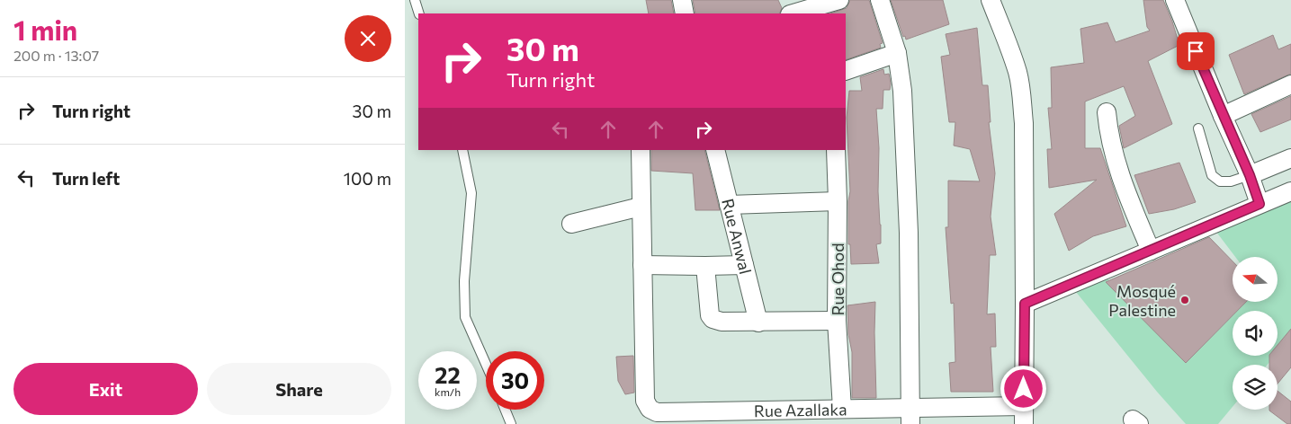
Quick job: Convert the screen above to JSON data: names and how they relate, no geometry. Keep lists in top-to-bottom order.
{
  "streets": {
    "street": ["Rue Anwal", "Rue Ohod", "Rue Azallaka"]
  },
  "crossings": [
    ["Rue Ohod", "Rue Azallaka"]
  ],
  "places": ["Mosqué Palestine"],
  "north": "left",
  "page": {
    "heading": ["1 min", "200 m · 13:07"],
    "turn": ["30 m", "Turn right"],
    "list": [
      {
        "name": "Turn right",
        "value": "30 m"
      },
      {
        "name": "Turn left",
        "value": "100 m"
      }
    ],
    "speed": "22 km/h",
    "limit": "30",
    "buttons": ["Exit", "Share"]
  }
}
